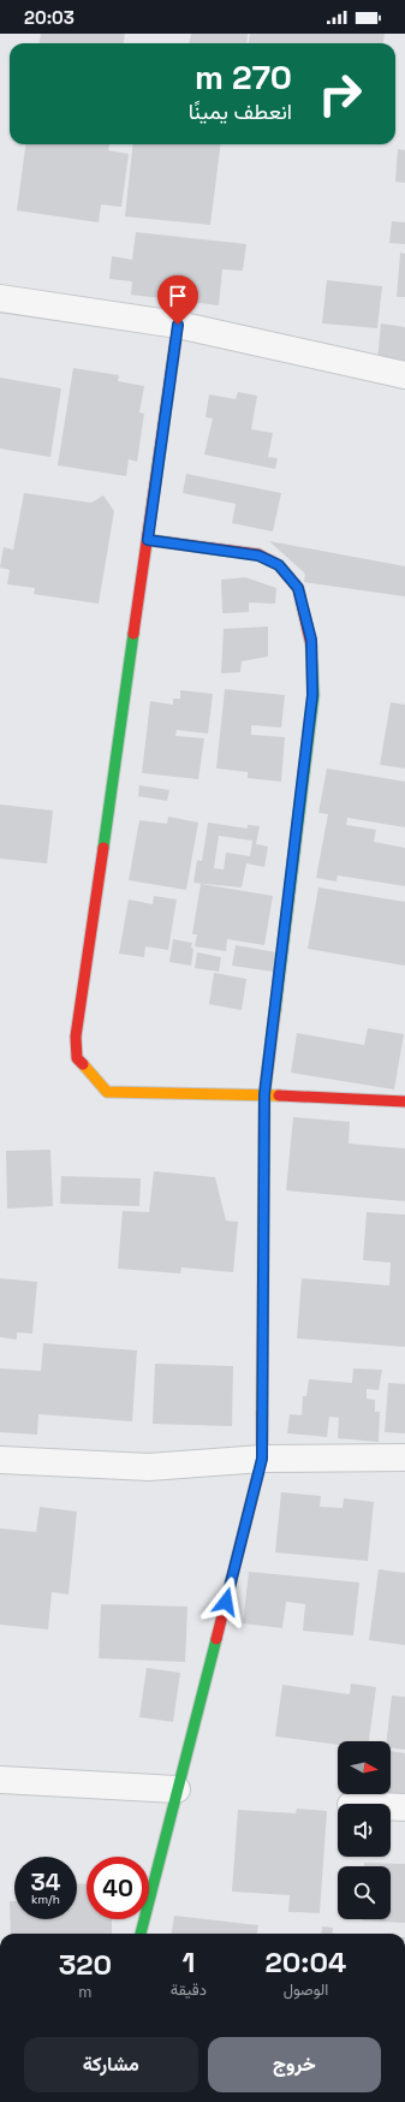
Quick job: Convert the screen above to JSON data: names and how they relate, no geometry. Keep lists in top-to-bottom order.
{
  "north": "right",
  "page": {
    "status": "20:03",
    "turn": ["270 m", "انعطف يمينًا"],
    "speed": "34 km/h",
    "limit": "40",
    "eta": [
      "20:04",
      "الوصول",
      "1",
      "دقيقة",
      "320",
      "m"
    ],
    "buttons": ["خروج", "مشاركة"]
  }
}
